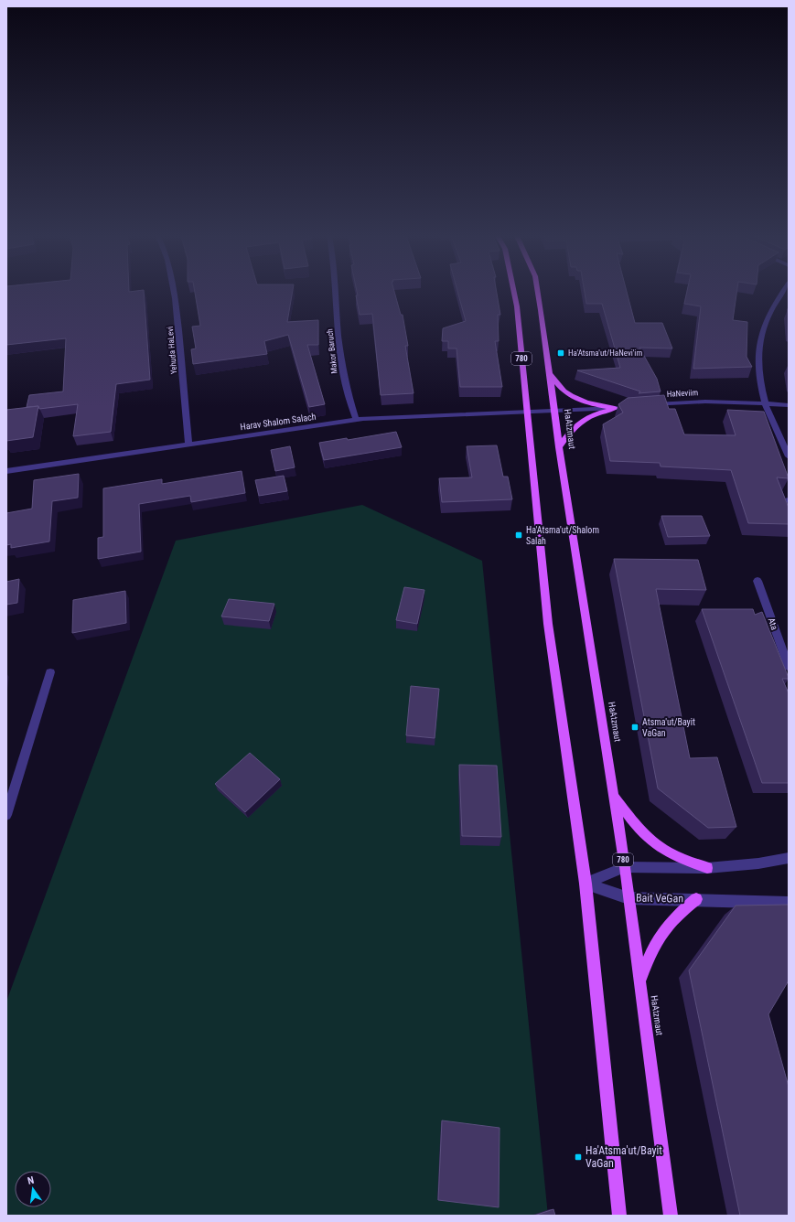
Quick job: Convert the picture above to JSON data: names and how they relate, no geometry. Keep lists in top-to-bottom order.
{
  "streets": {
    "main road": ["780", "HaAtzmaut"],
    "street": [
      "Yehuda HaLevi",
      "Makor Baruch",
      "HaNeviim",
      "Harav Shalom Salach",
      "Ata",
      "Bait VeGan"
    ]
  },
  "crossings": [
    ["Yehuda HaLevi", "Harav Shalom Salach"],
    ["Makor Baruch", "Harav Shalom Salach"],
    ["780", "Harav Shalom Salach"],
    ["780", "Bait VeGan"],
    ["Harav Shalom Salach", "HaAtzmaut"],
    ["HaAtzmaut", "Bait VeGan"]
  ],
  "places": {
    "transit": [
      "Ha'Atsma'ut/HaNevi'im",
      "Ha'Atsma'ut/Shalom Salah",
      "Atsma'ut/Bayit VaGan",
      "Ha'Atsma'ut/Bayit VaGan"
    ]
  },
  "north": "top"
}
